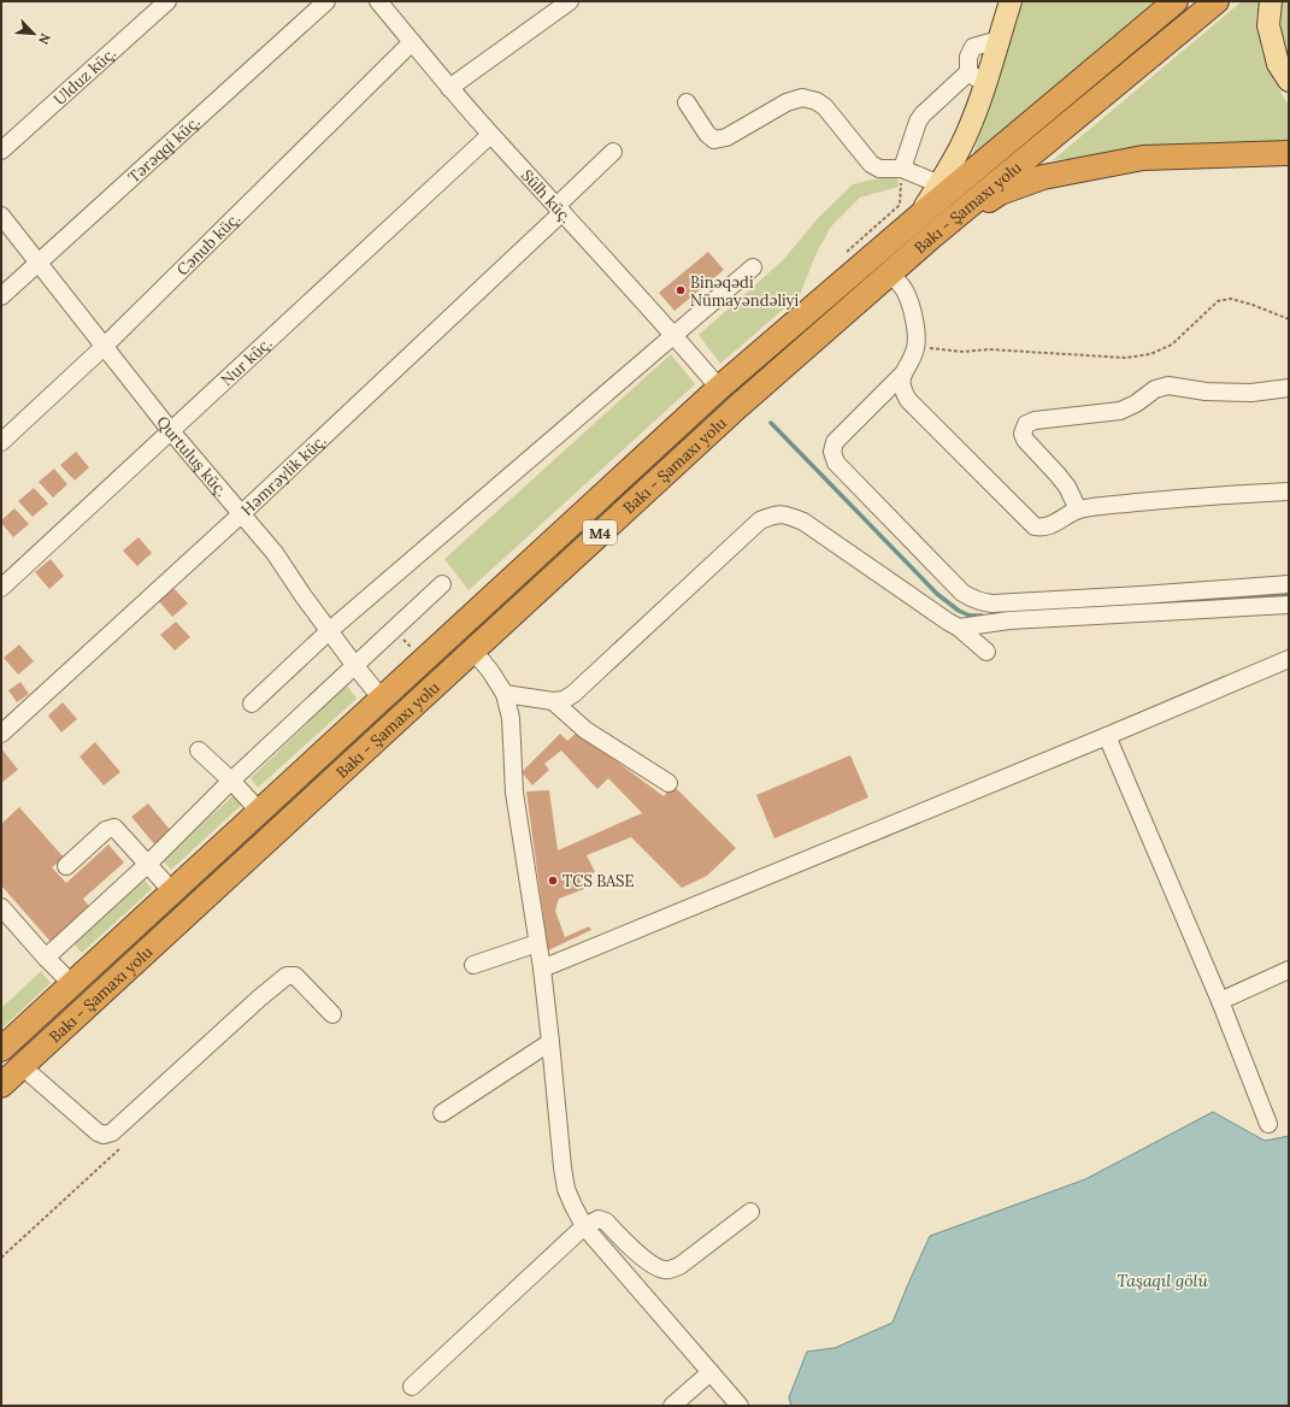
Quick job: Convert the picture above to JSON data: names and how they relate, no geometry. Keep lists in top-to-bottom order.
{
  "streets": {
    "highway": ["Bakı - Şamaxı yolu", "M4"],
    "street": [
      "Ulduz küç.",
      "Tərəqqi küç.",
      "Sülh küç.",
      "Cənub küç.",
      "Nur küç.",
      "Qurtuluş küç.",
      "Həmrəylik küç."
    ]
  },
  "crossings": [
    ["Tərəqqi küç.", "Qurtuluş küç."],
    ["Sülh küç.", "Bakı - Şamaxı yolu"],
    ["Sülh küç.", "Cənub küç."],
    ["Sülh küç.", "Nur küç."],
    ["Sülh küç.", "Həmrəylik küç."],
    ["Bakı - Şamaxı yolu", "Qurtuluş küç."],
    ["Cənub küç.", "Qurtuluş küç."],
    ["Nur küç.", "Qurtuluş küç."],
    ["Qurtuluş küç.", "Həmrəylik küç."]
  ],
  "water": ["Taşaqıl gölü"],
  "places": ["Binəqədi Nümayəndəliyi", "TCS BASE"],
  "north": "bottom right"
}
